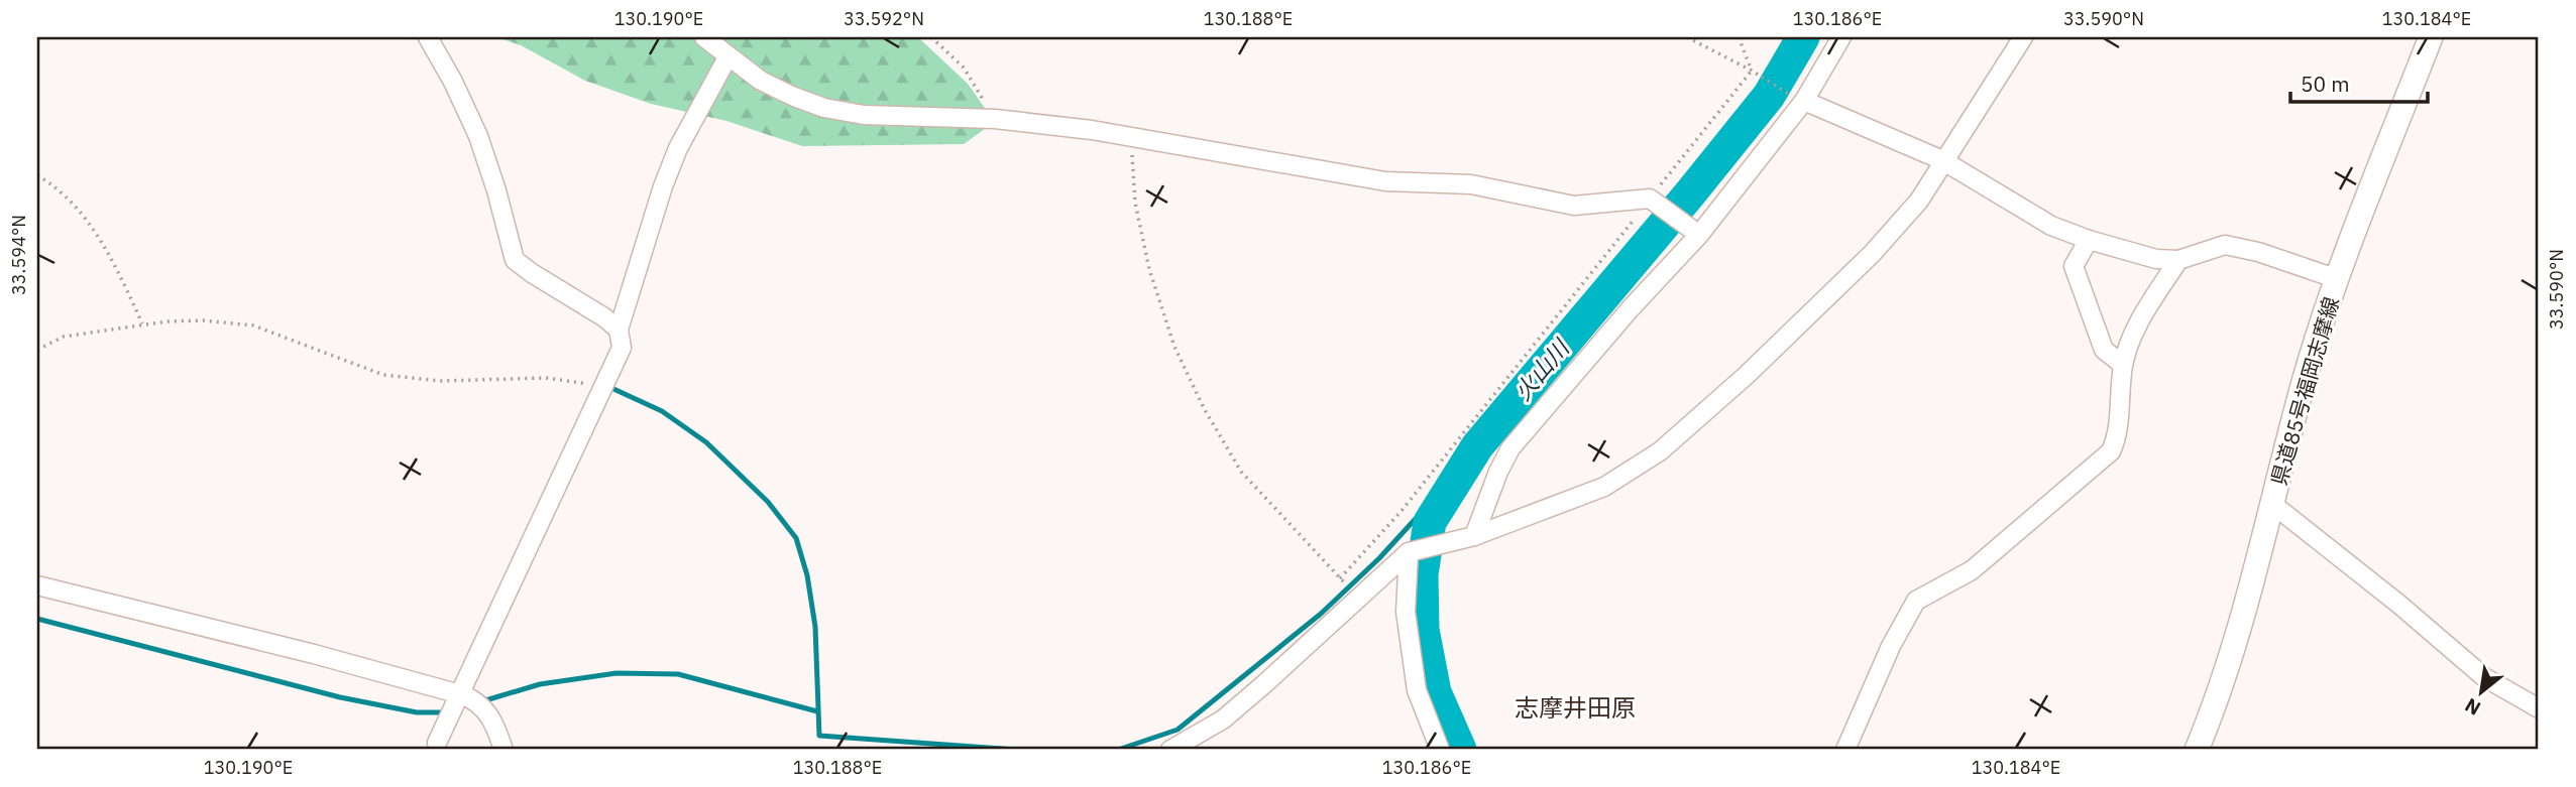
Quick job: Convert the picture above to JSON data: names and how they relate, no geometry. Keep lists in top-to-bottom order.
{
  "streets": {
    "main road": ["県道85号福岡志摩線"]
  },
  "districts": ["志摩井田原"],
  "water": ["火山川"],
  "scale_bar": "50 m",
  "north": "bottom left",
  "coordinates": [
    "130.190°E",
    "33.592°N",
    "130.188°E",
    "130.186°E",
    "33.590°N",
    "130.184°E",
    "33.594°N"
  ]
}
